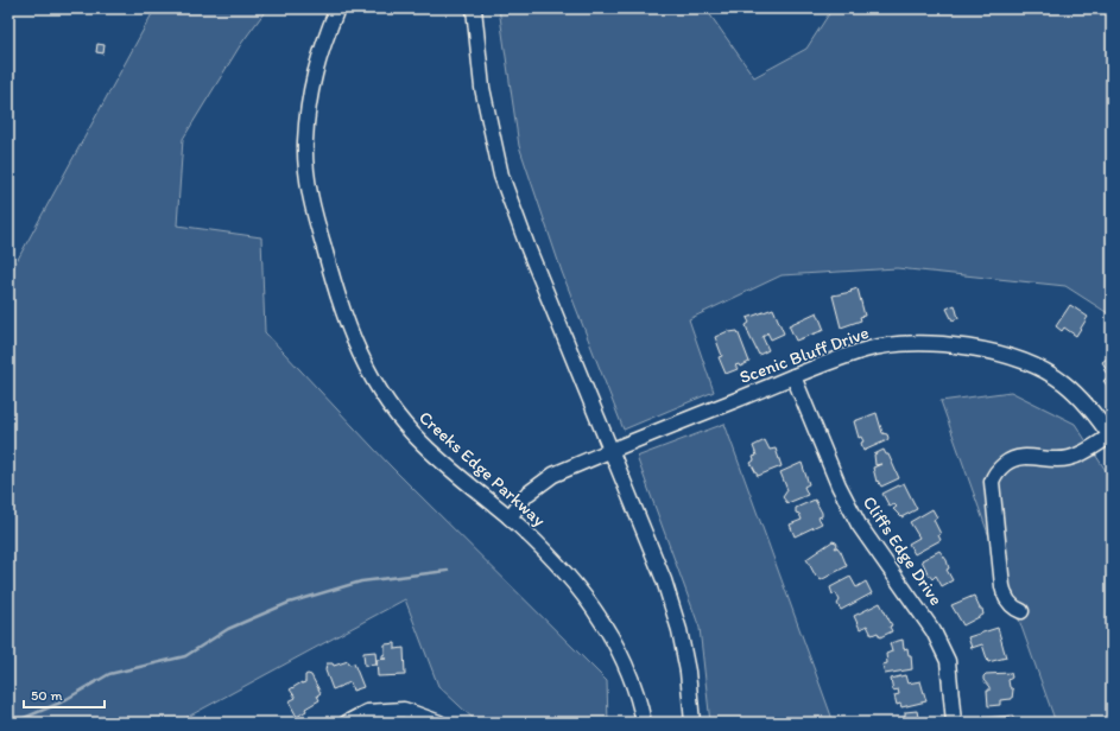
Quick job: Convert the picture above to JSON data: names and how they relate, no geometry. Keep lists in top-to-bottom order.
{
  "streets": {
    "street": ["Scenic Bluff Drive", "Creeks Edge Parkway", "Cliffs Edge Drive"]
  },
  "crossings": [
    ["Scenic Bluff Drive", "Creeks Edge Parkway"],
    ["Scenic Bluff Drive", "Cliffs Edge Drive"]
  ],
  "scale_bar": "50 m"
}
